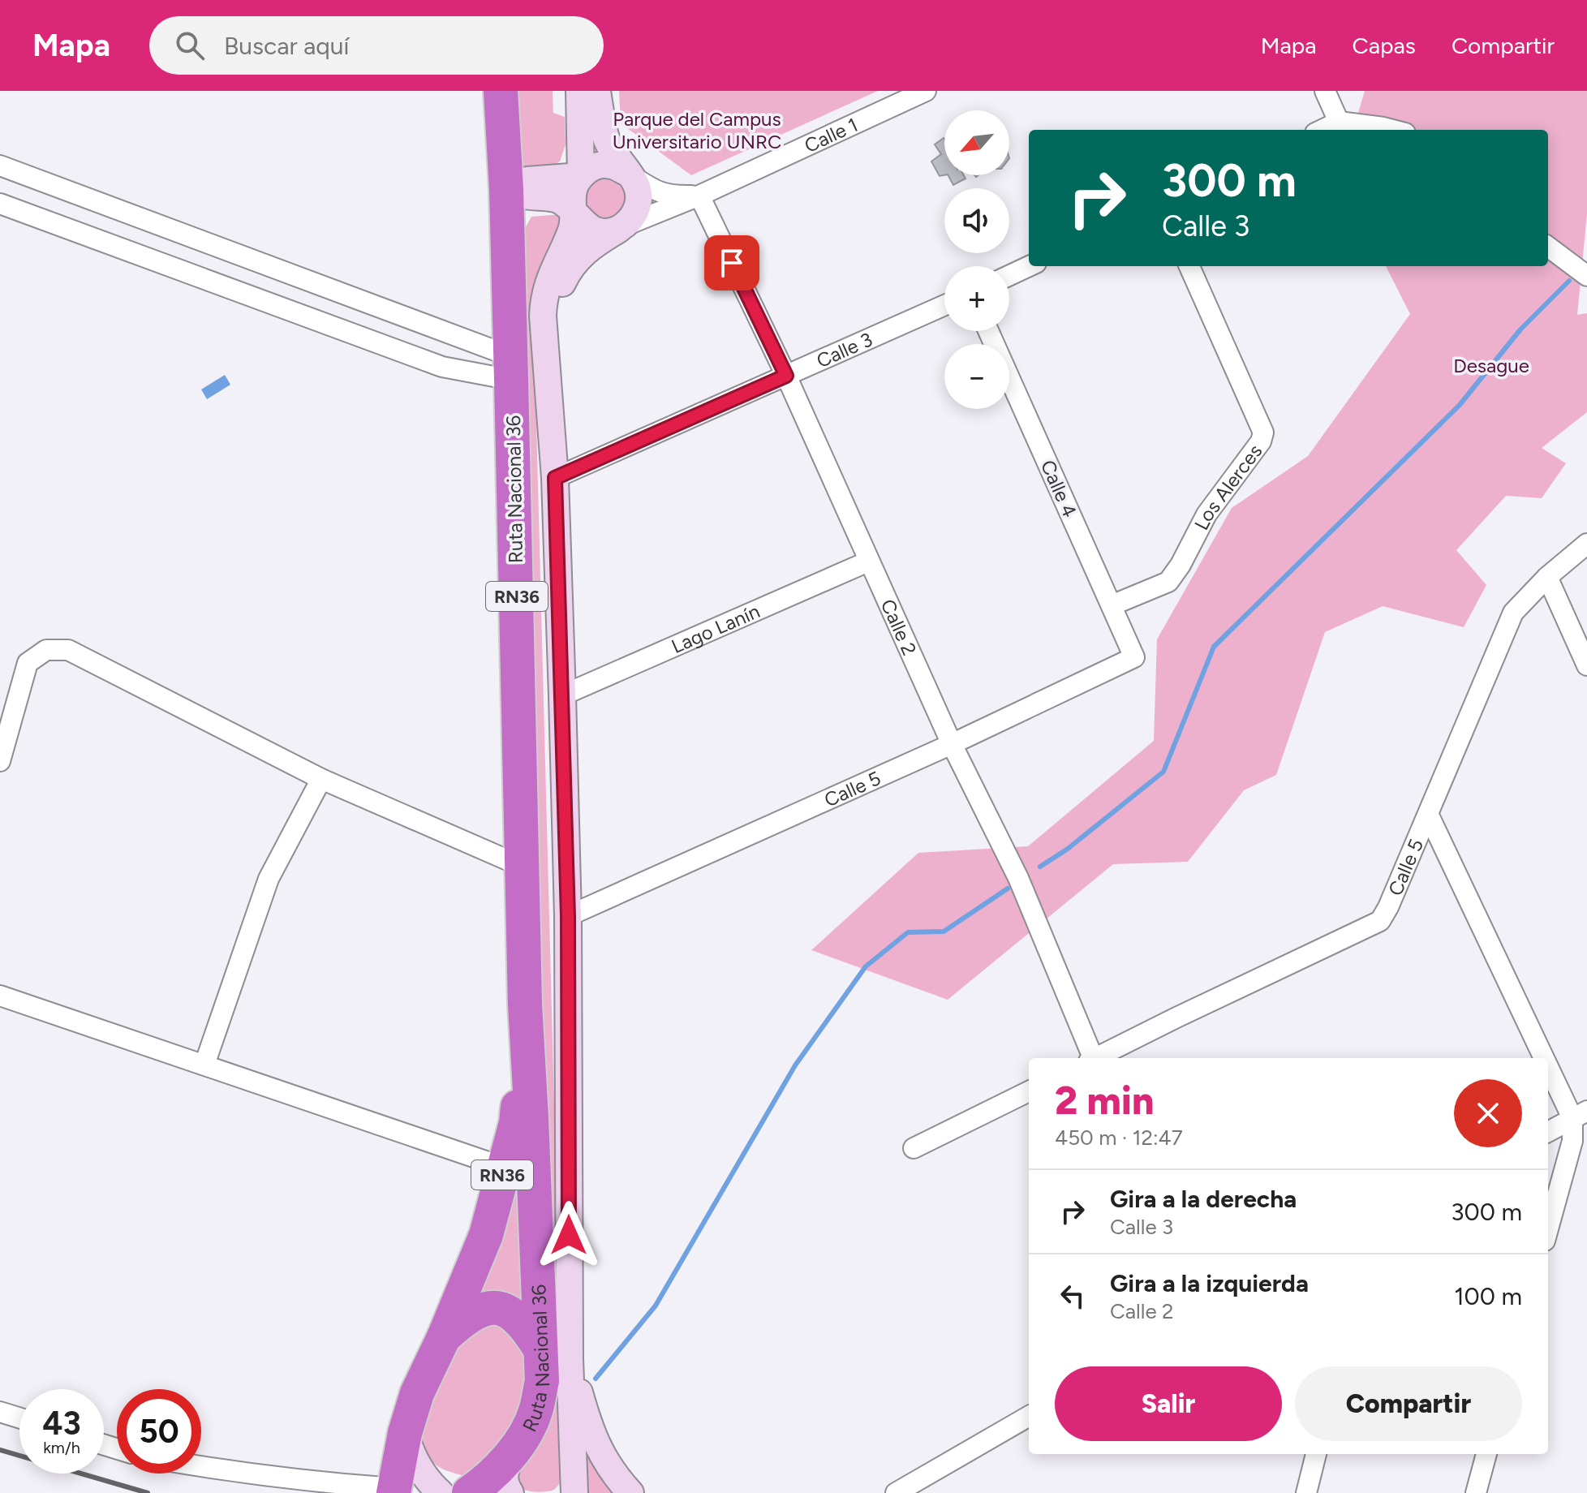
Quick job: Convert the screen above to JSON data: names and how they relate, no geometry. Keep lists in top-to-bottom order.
{
  "streets": {
    "highway": ["Ruta Nacional 36", "RN36"],
    "street": [
      "Calle 1",
      "Calle 3",
      "Los Alerces",
      "Calle 4",
      "Lago Lanín",
      "Calle 2",
      "Calle 5"
    ]
  },
  "crossings": [
    ["Calle 1", "Calle 2"],
    ["Calle 3", "Calle 2"],
    ["Los Alerces", "Calle 4"],
    ["Calle 4", "Calle 5"],
    ["Ruta Nacional 36", "RN36"],
    ["Lago Lanín", "Calle 2"],
    ["Calle 2", "Calle 5"]
  ],
  "parks": ["Parque del Campus Universitario UNRC", "Desague"],
  "north": "bottom left",
  "page": {
    "header": "Mapa",
    "search": "Buscar aquí",
    "nav": ["Mapa", "Capas", "Compartir"],
    "map_buttons": ["+", "−"],
    "turn": ["300 m", "Calle 3"],
    "heading": ["2 min", "450 m · 12:47"],
    "list": [
      {
        "name": "Gira a la derecha",
        "note": "Calle 3",
        "value": "300 m"
      },
      {
        "name": "Gira a la izquierda",
        "note": "Calle 2",
        "value": "100 m"
      }
    ],
    "buttons": ["Salir", "Compartir"],
    "speed": "43 km/h",
    "limit": "50"
  }
}
